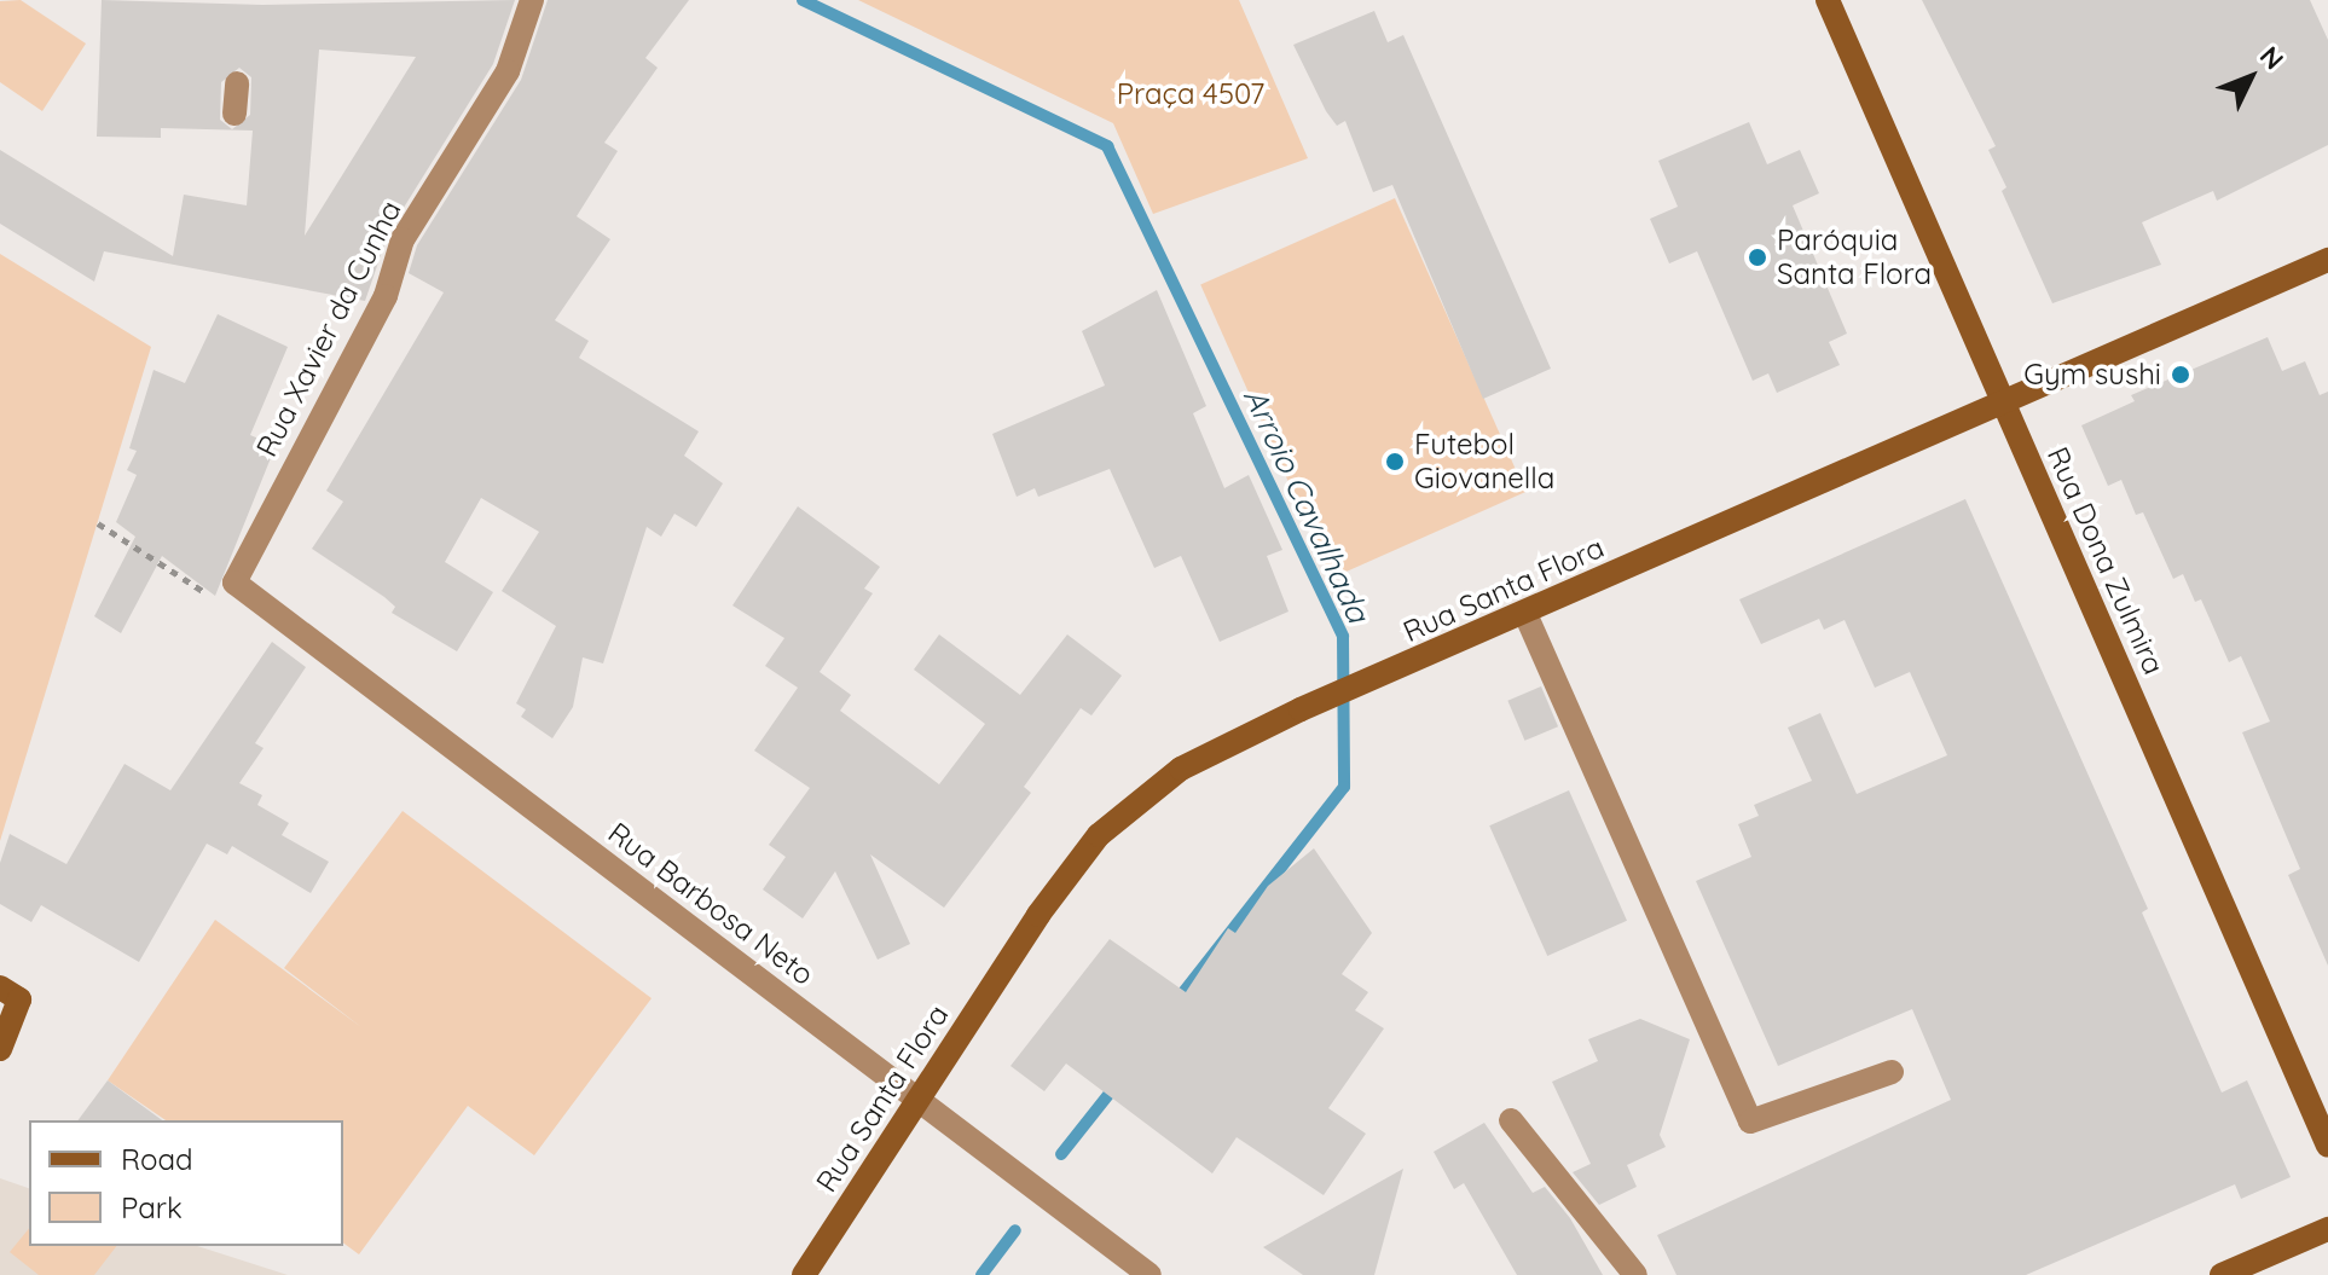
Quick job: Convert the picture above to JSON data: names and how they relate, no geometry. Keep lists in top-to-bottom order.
{
  "streets": {
    "street": [
      "Rua Xavier da Cunha",
      "Rua Dona Zulmira",
      "Rua Santa Flora",
      "Rua Barbosa Neto"
    ]
  },
  "crossings": [
    ["Rua Xavier da Cunha", "Rua Barbosa Neto"],
    ["Rua Dona Zulmira", "Rua Santa Flora"],
    ["Rua Santa Flora", "Rua Barbosa Neto"]
  ],
  "water": ["Arroio Cavalhada"],
  "parks": ["Praça 4507"],
  "places": ["Paróquia Santa Flora", "Gym sushi", "Futebol Giovanella"],
  "legend": ["Road", "Park"],
  "north": "top right"
}
